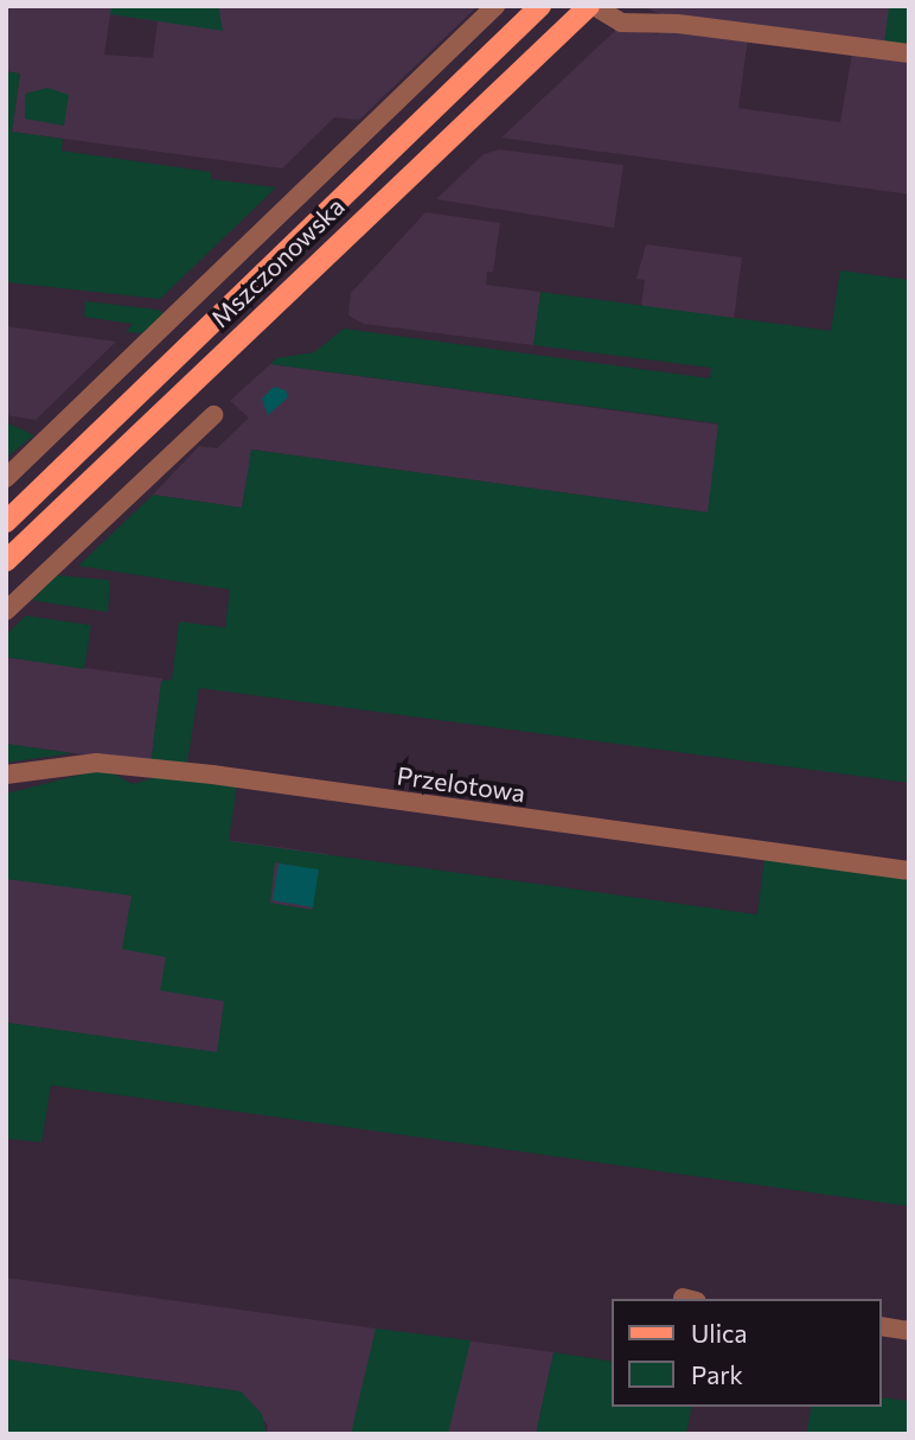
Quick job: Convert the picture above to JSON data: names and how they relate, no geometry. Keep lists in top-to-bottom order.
{
  "streets": {
    "main road": ["Mszczonowska"],
    "street": ["Przelotowa"]
  },
  "legend": ["Ulica", "Park"]
}
